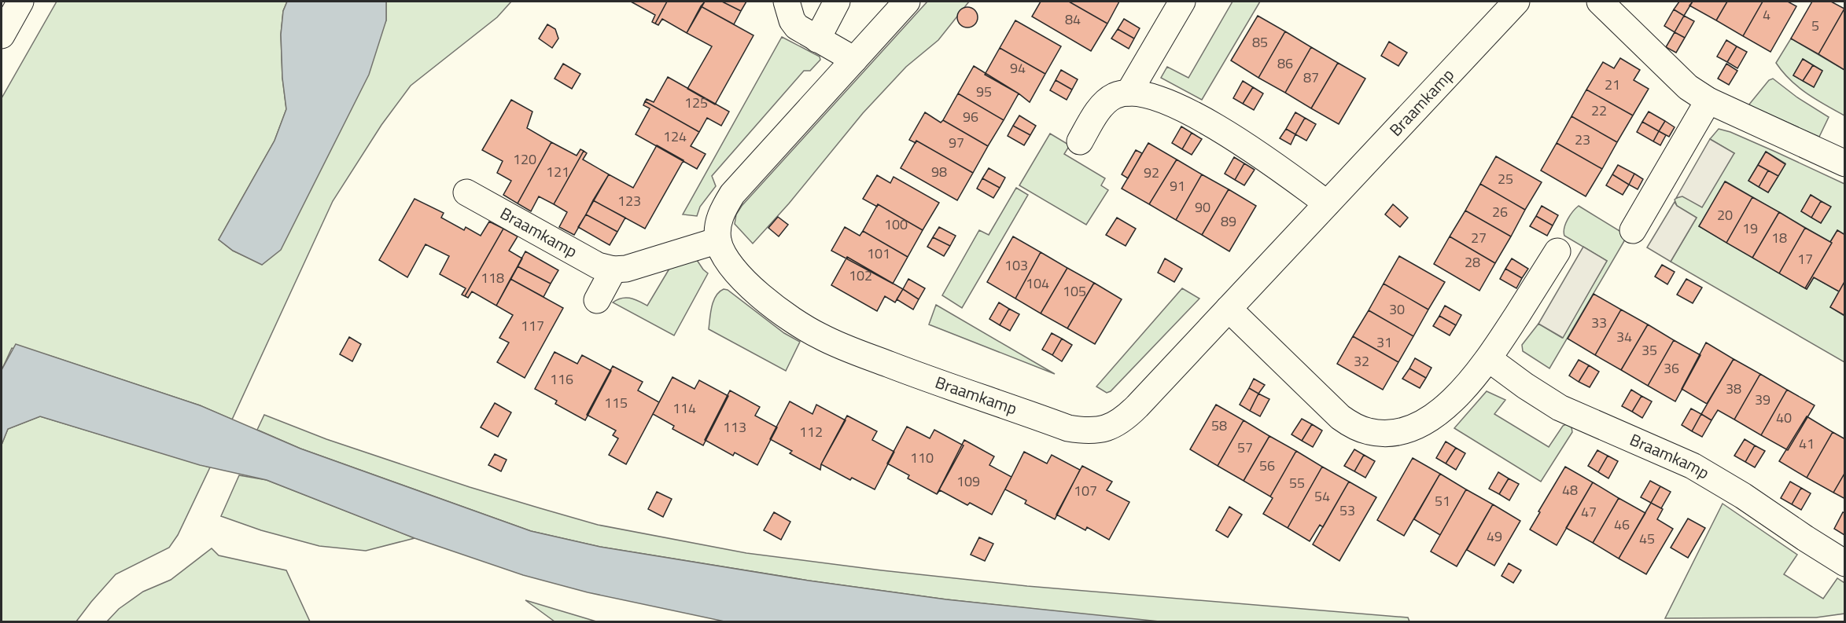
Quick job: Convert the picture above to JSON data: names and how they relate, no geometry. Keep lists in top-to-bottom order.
{
  "streets": {
    "street": ["Braamkamp"]
  },
  "house_numbers": [
    "4",
    "84",
    "5",
    "85",
    "86",
    "94",
    "87",
    "21",
    "95",
    "125",
    "22",
    "96",
    "124",
    "23",
    "97",
    "120",
    "121",
    "98",
    "92",
    "25",
    "91",
    "123",
    "90",
    "26",
    "20",
    "89",
    "100",
    "19",
    "27",
    "18",
    "101",
    "17",
    "28",
    "103",
    "102",
    "118",
    "104",
    "105",
    "30",
    "33",
    "117",
    "34",
    "31",
    "35",
    "32",
    "36",
    "116",
    "38",
    "39",
    "115",
    "114",
    "40",
    "58",
    "113",
    "112",
    "41",
    "57",
    "110",
    "56",
    "109",
    "55",
    "48",
    "107",
    "54",
    "51",
    "53",
    "47",
    "46",
    "49",
    "45"
  ]
}
